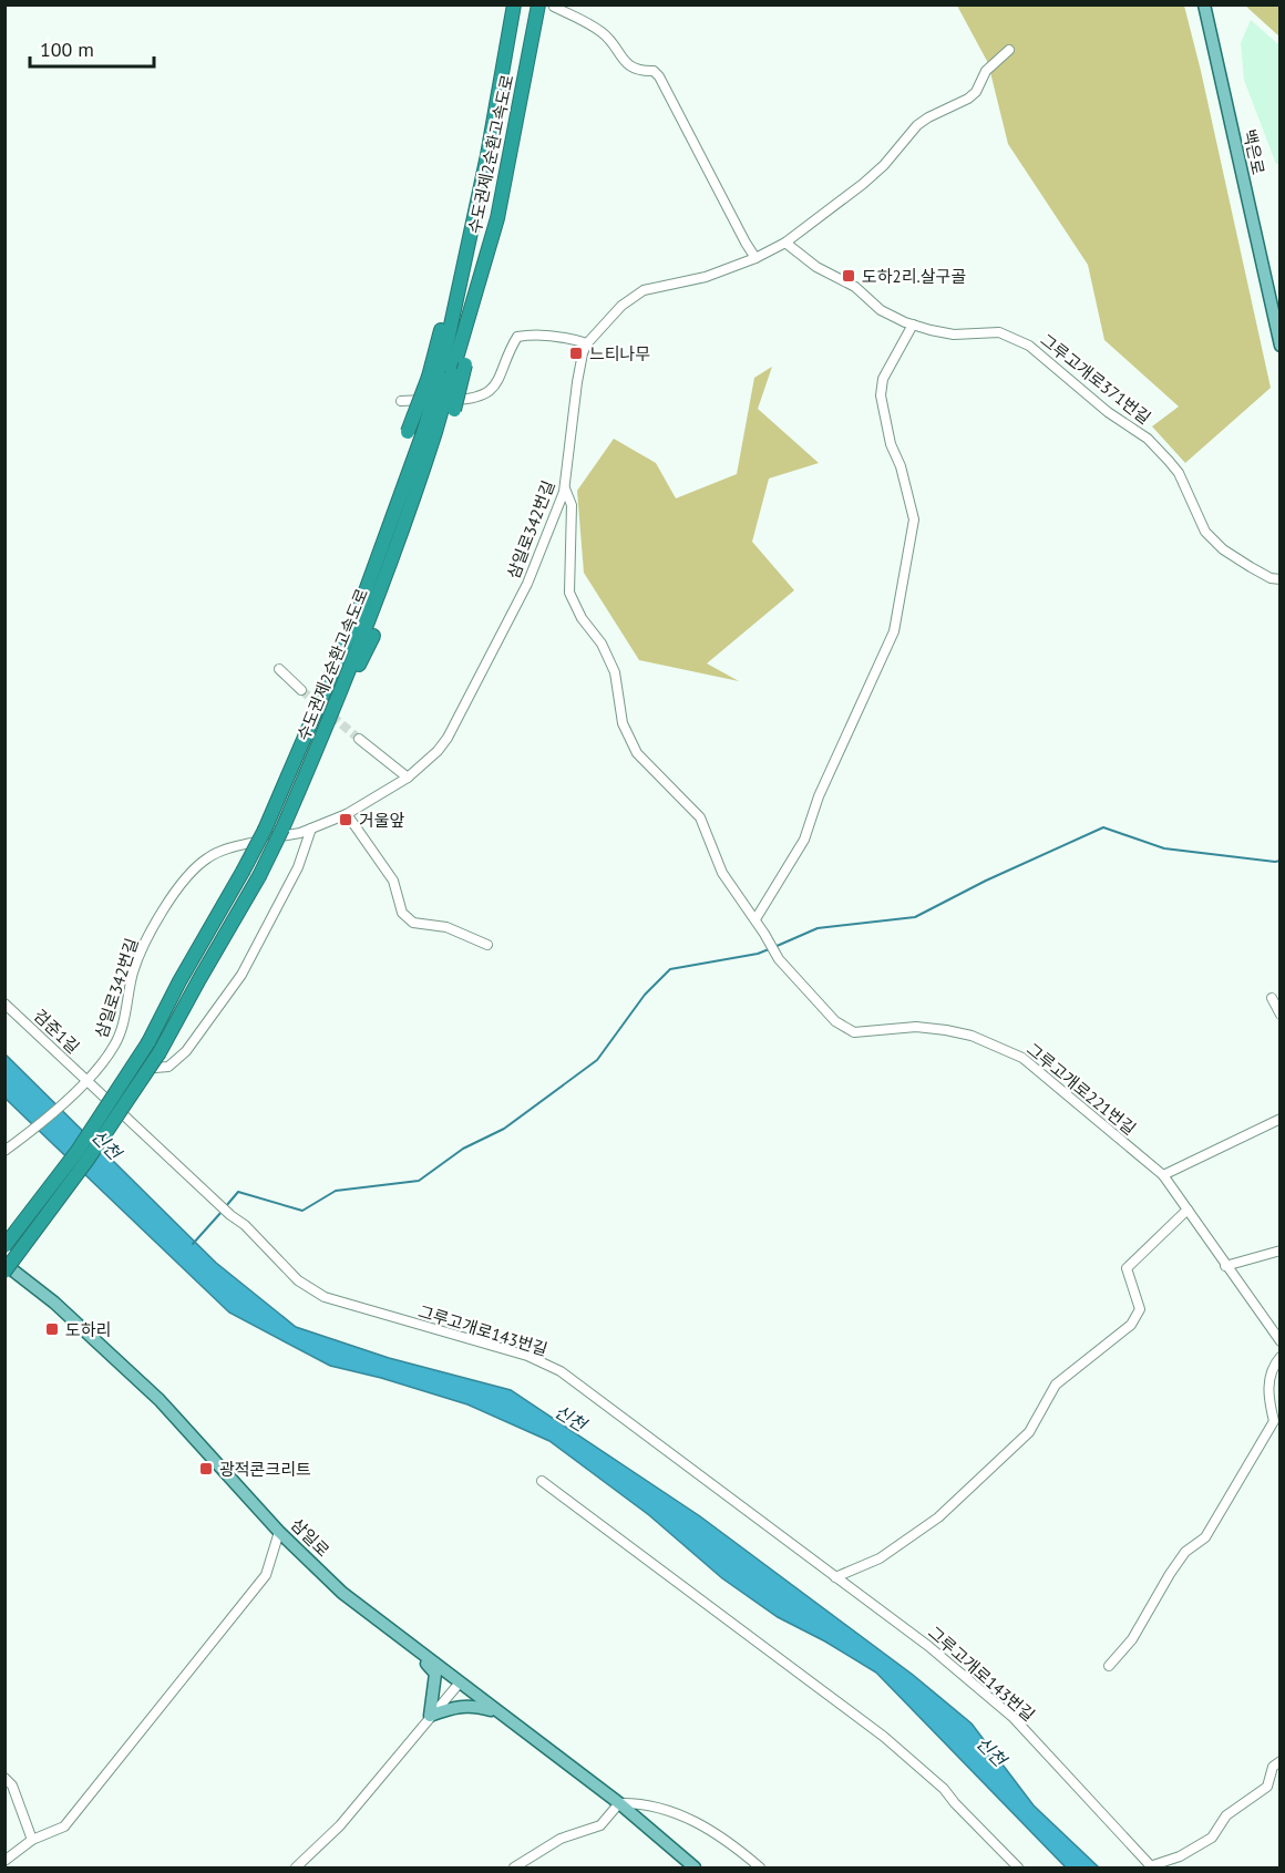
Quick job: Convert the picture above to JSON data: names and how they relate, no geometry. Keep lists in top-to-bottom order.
{
  "streets": {
    "highway": ["수도권제2순환고속도로"],
    "main road": ["백은로", "삼일로"],
    "street": [
      "그루고개로371번길",
      "삼일로342번길",
      "검준1길",
      "그루고개로221번길",
      "그루고개로143번길"
    ]
  },
  "crossings": [
    ["삼일로342번길", "검준1길"],
    ["삼일로342번길", "그루고개로221번길"],
    ["검준1길", "그루고개로143번길"]
  ],
  "water": ["신천"],
  "places": {
    "transit": [
      "도하2리.살구골",
      "느티나무",
      "거울앞",
      "도하리",
      "광적콘크리트"
    ]
  },
  "scale_bar": "100 m"
}
